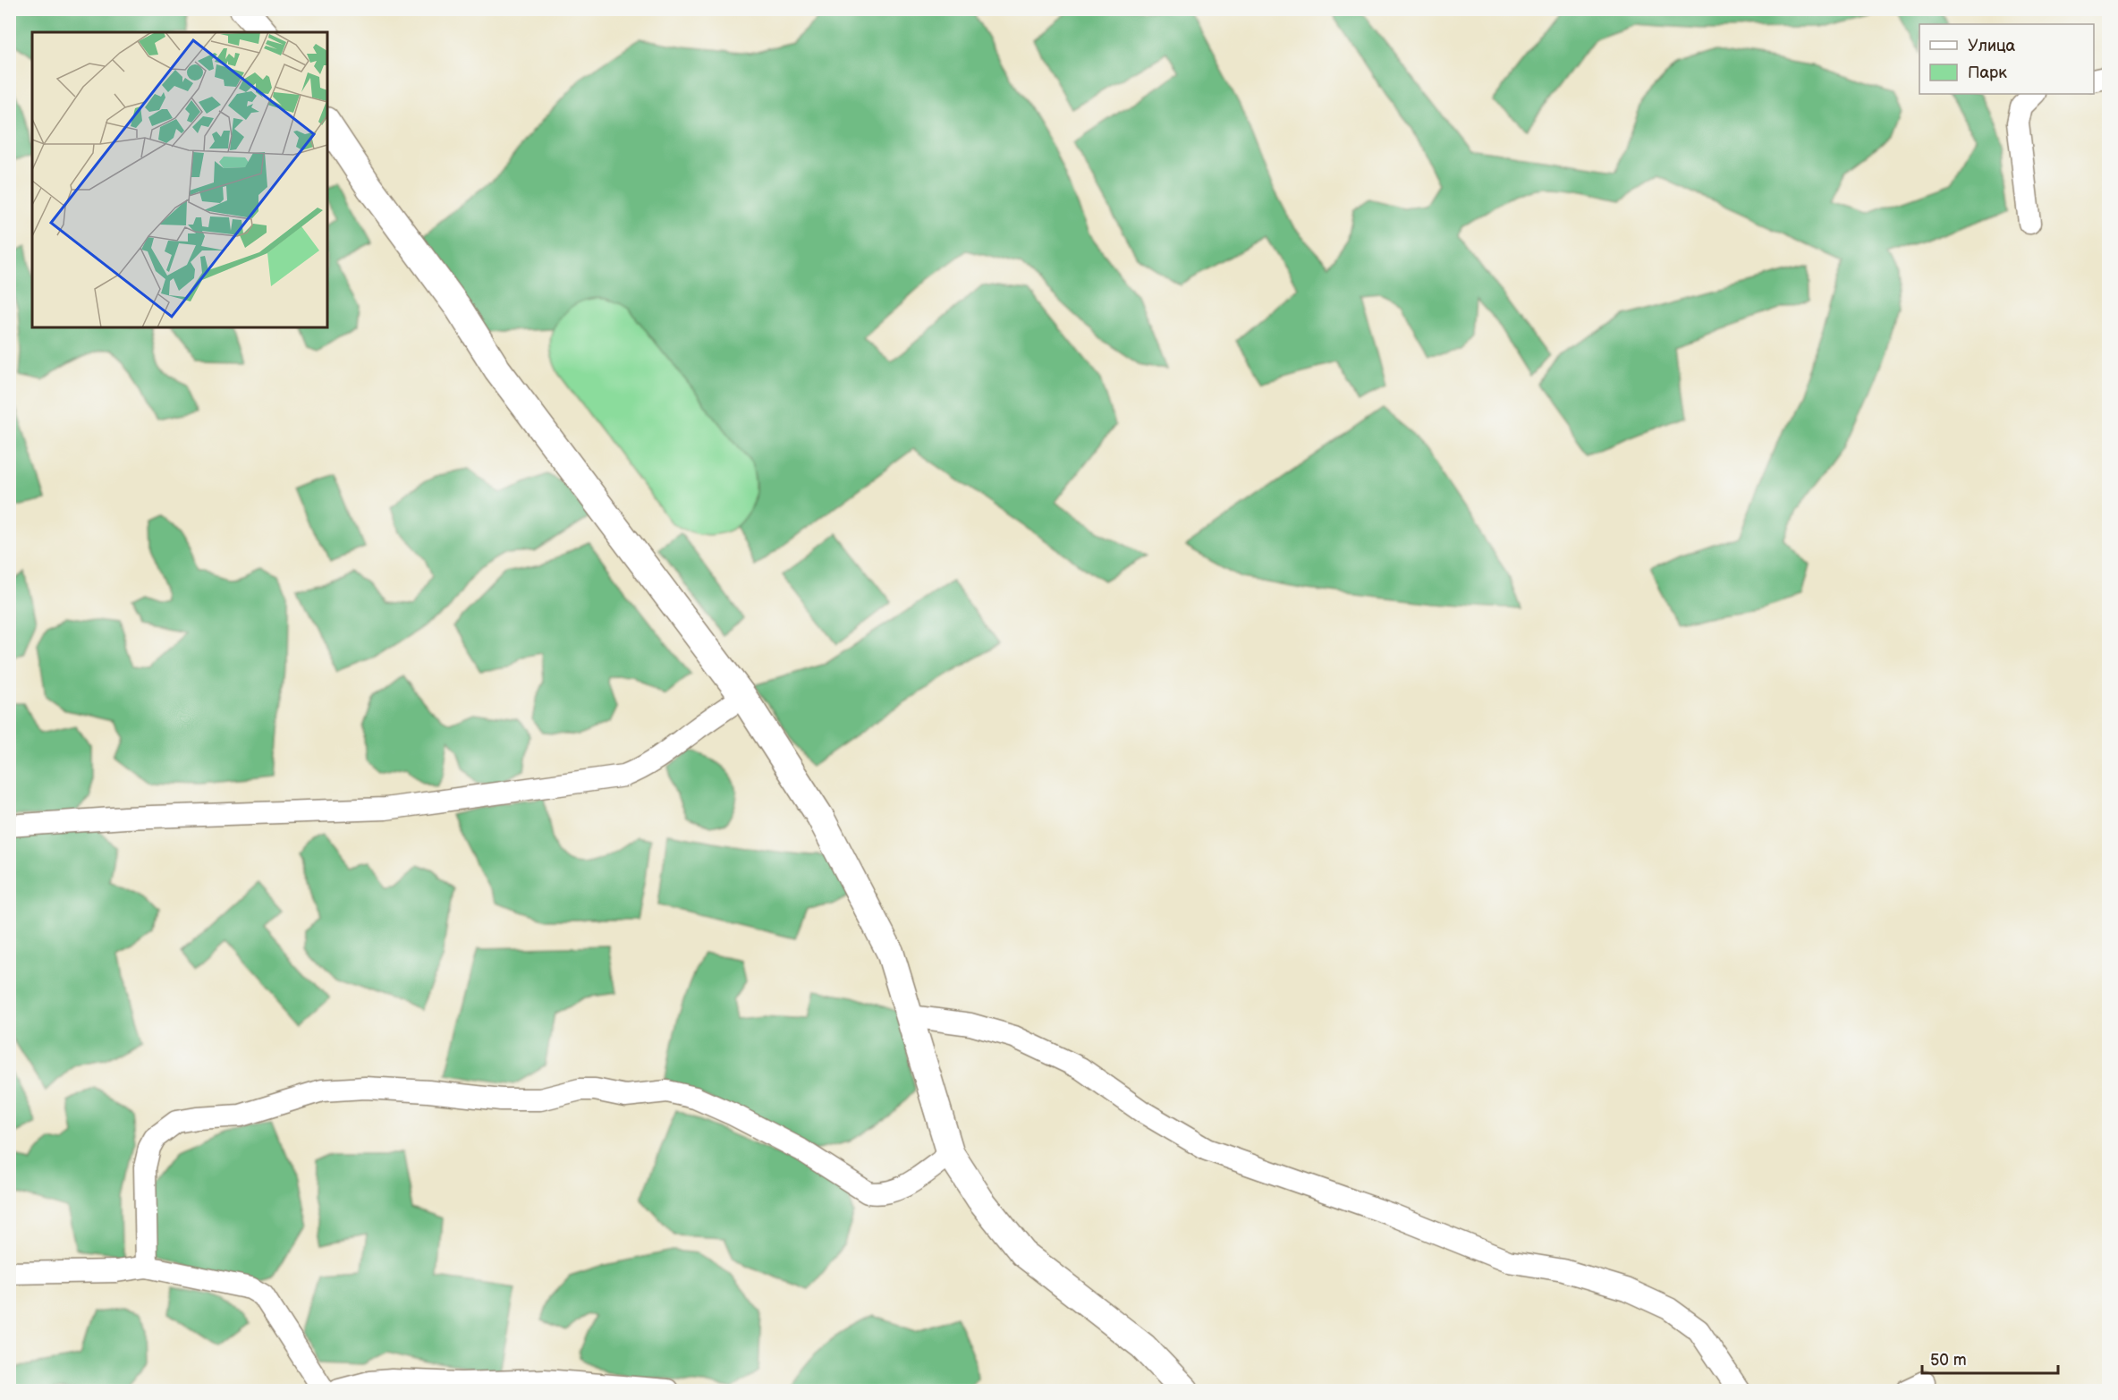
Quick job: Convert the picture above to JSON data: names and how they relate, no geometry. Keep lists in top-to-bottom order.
{
  "legend": ["Улица", "Парк"],
  "scale_bar": "50 m"
}
